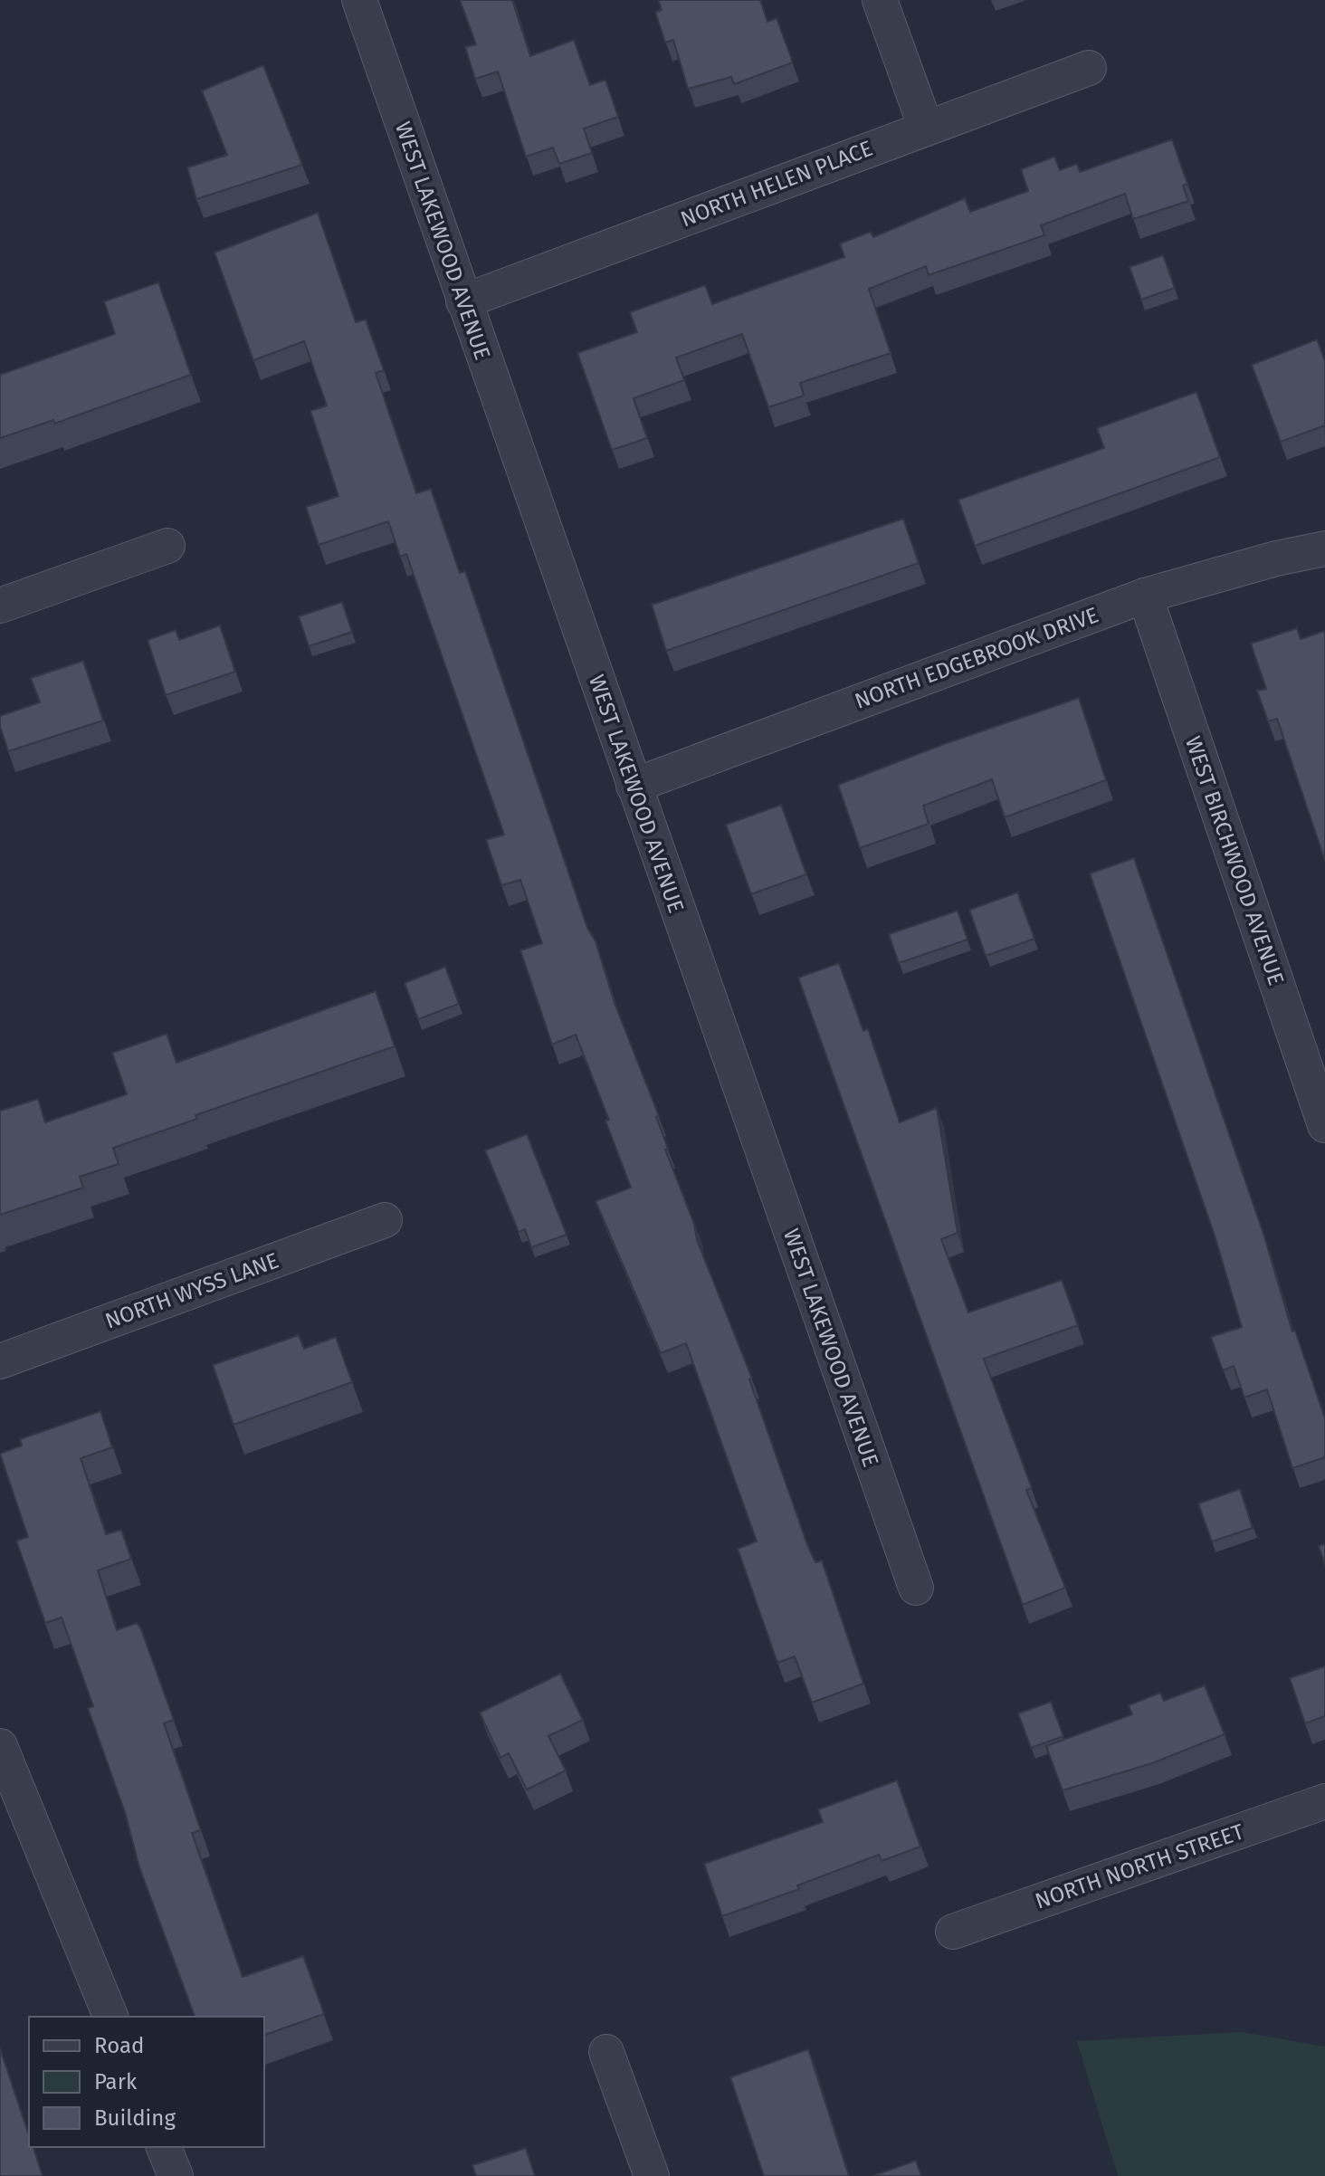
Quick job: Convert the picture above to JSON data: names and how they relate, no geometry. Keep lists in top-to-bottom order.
{
  "streets": {
    "street": [
      "NORTH HELEN PLACE",
      "WEST LAKEWOOD AVENUE",
      "NORTH EDGEBROOK DRIVE",
      "WEST BIRCHWOOD AVENUE",
      "NORTH WYSS LANE",
      "NORTH NORTH STREET"
    ]
  },
  "crossings": [
    ["NORTH HELEN PLACE", "WEST LAKEWOOD AVENUE"],
    ["WEST LAKEWOOD AVENUE", "NORTH EDGEBROOK DRIVE"],
    ["NORTH EDGEBROOK DRIVE", "WEST BIRCHWOOD AVENUE"]
  ],
  "legend": ["Road", "Park", "Building"]
}
